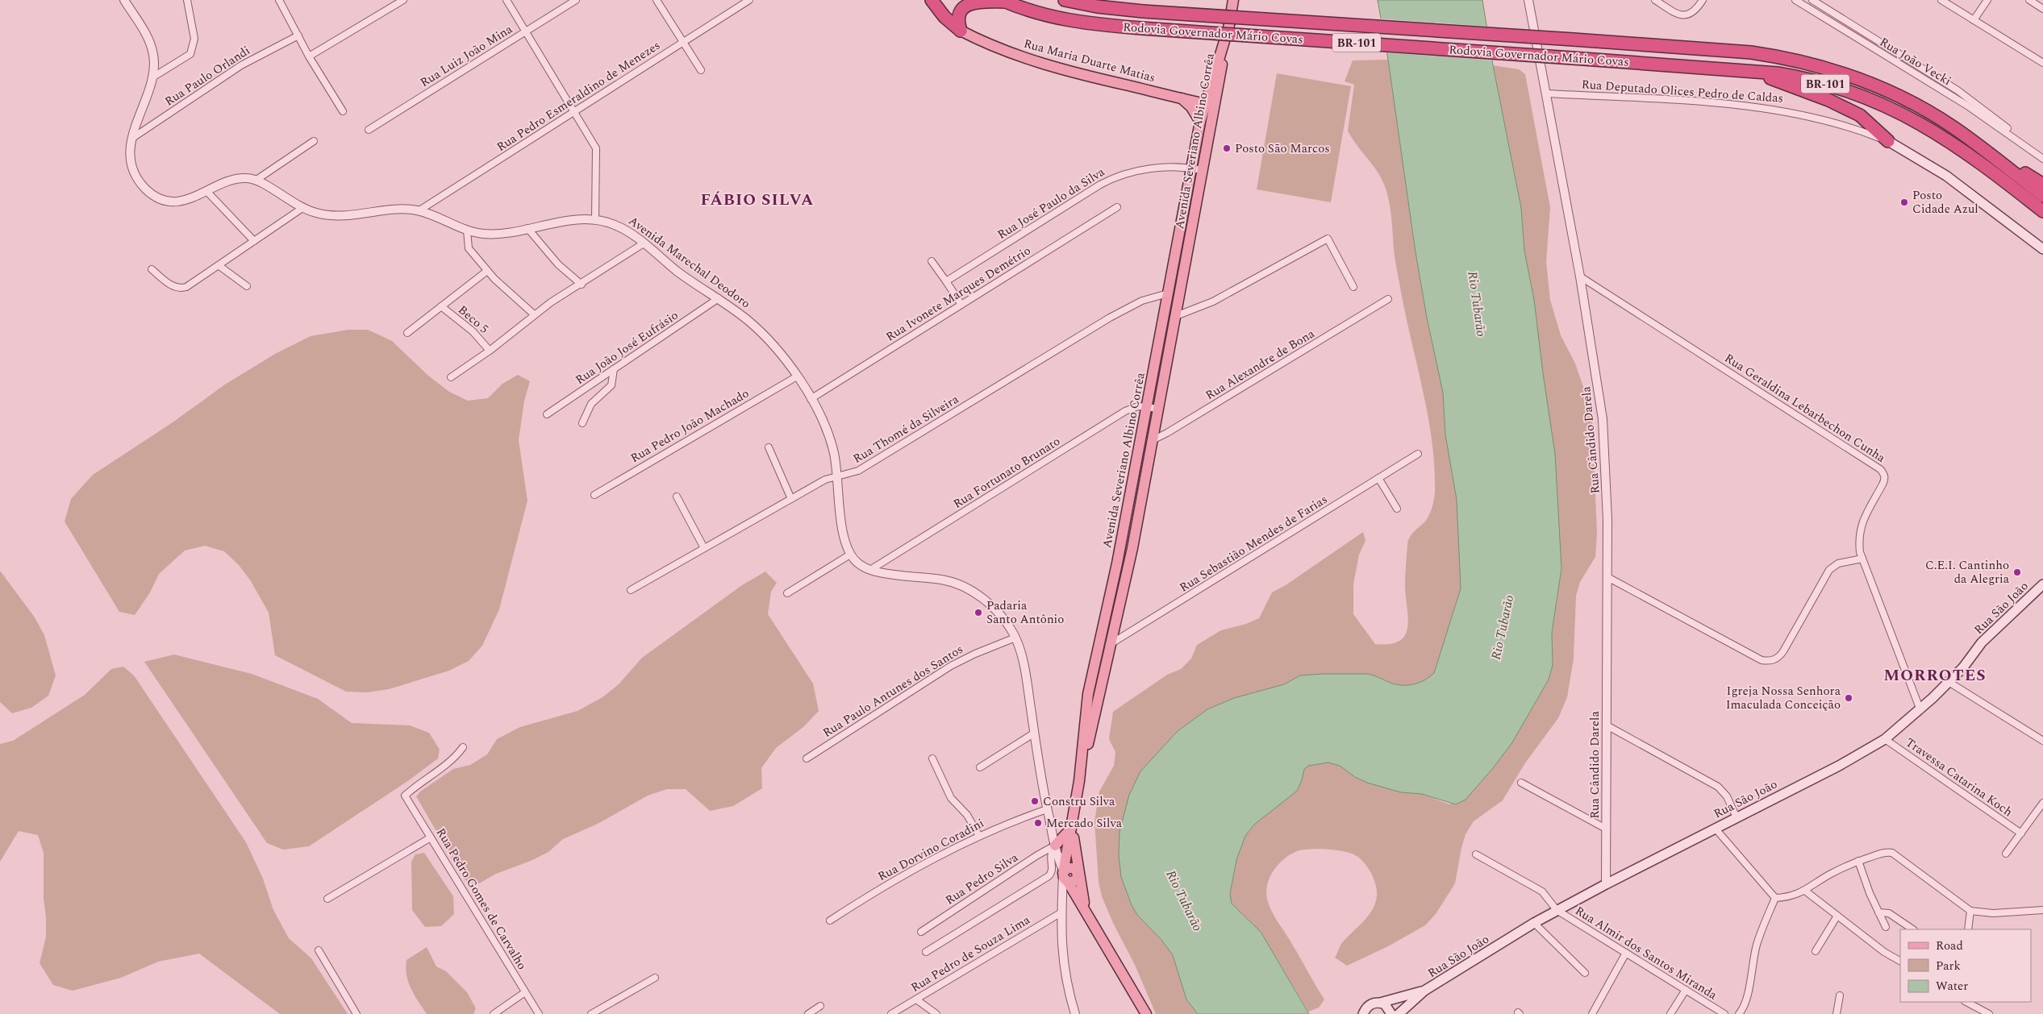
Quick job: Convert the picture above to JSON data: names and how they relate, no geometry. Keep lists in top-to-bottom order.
{
  "streets": {
    "highway": ["Rodovia Governador Mário Covas", "BR-101"],
    "main road": [
      "Rua Maria Duarte Matias",
      "Rua Deputado Olices Pedro de Caldas",
      "Avenida Severiano Albino Corrêa",
      "Rua São João"
    ],
    "street": [
      "Rua Luiz João Mina",
      "Rua João Vecki",
      "Rua Paulo Orlandi",
      "Rua Pedro Esmeraldino de Menezes",
      "Rua José Paulo da Silva",
      "Avenida Marechal Deodoro",
      "Rua Ivonete Marques Demétrio",
      "Beco 5",
      "Rua João José Eufrásio",
      "Rua Alexandre de Bona",
      "Rua Geraldina Lebarbechon Cunha",
      "Rua Pedro João Machado",
      "Rua Thomé da Silveira",
      "Rua Cândido Darela",
      "Rua Fortunato Brunato",
      "Rua Sebastião Mendes de Farias",
      "Rua Paulo Antunes dos Santos",
      "Travessa Catarina Koch",
      "Rua Dorvino Coradini",
      "Rua Pedro Silva",
      "Rua Pedro Gomes de Carvalho",
      "Rua Almir dos Santos Miranda",
      "Rua Pedro de Souza Lima"
    ]
  },
  "crossings": [
    ["Rodovia Governador Mário Covas", "Rua Maria Duarte Matias"],
    ["Rua Maria Duarte Matias", "Avenida Severiano Albino Corrêa"],
    ["Rua Paulo Orlandi", "Avenida Marechal Deodoro"],
    ["Rua Deputado Olices Pedro de Caldas", "Rua Cândido Darela"],
    ["Rua Pedro Esmeraldino de Menezes", "Avenida Marechal Deodoro"],
    ["Avenida Severiano Albino Corrêa", "Rua José Paulo da Silva"],
    ["Avenida Severiano Albino Corrêa", "Rua Alexandre de Bona"],
    ["Avenida Severiano Albino Corrêa", "Rua Thomé da Silveira"],
    ["Avenida Severiano Albino Corrêa", "Rua Fortunato Brunato"],
    ["Avenida Severiano Albino Corrêa", "Rua Sebastião Mendes de Farias"],
    ["Avenida Marechal Deodoro", "Rua Ivonete Marques Demétrio"],
    ["Avenida Marechal Deodoro", "Rua João José Eufrásio"],
    ["Avenida Marechal Deodoro", "Rua Pedro João Machado"],
    ["Avenida Marechal Deodoro", "Rua Thomé da Silveira"],
    ["Rua Geraldina Lebarbechon Cunha", "Rua Cândido Darela"],
    ["Rua Geraldina Lebarbechon Cunha", "Rua São João"],
    ["Rua Cândido Darela", "Rua São João"],
    ["Rua São João", "Travessa Catarina Koch"],
    ["Rua São João", "Rua Almir dos Santos Miranda"]
  ],
  "districts": ["FÁBIO SILVA", "MORROTES"],
  "water": ["Rio Tubarão"],
  "places": [
    "Posto São Marcos",
    "Posto Cidade Azul",
    "C.E.I. Cantinho da Alegria",
    "Padaria Santo Antônio",
    "Igreja Nossa Senhora Imaculada Conceição",
    "Constru Silva",
    "Mercado Silva"
  ],
  "legend": ["Road", "Park", "Water"]
}
